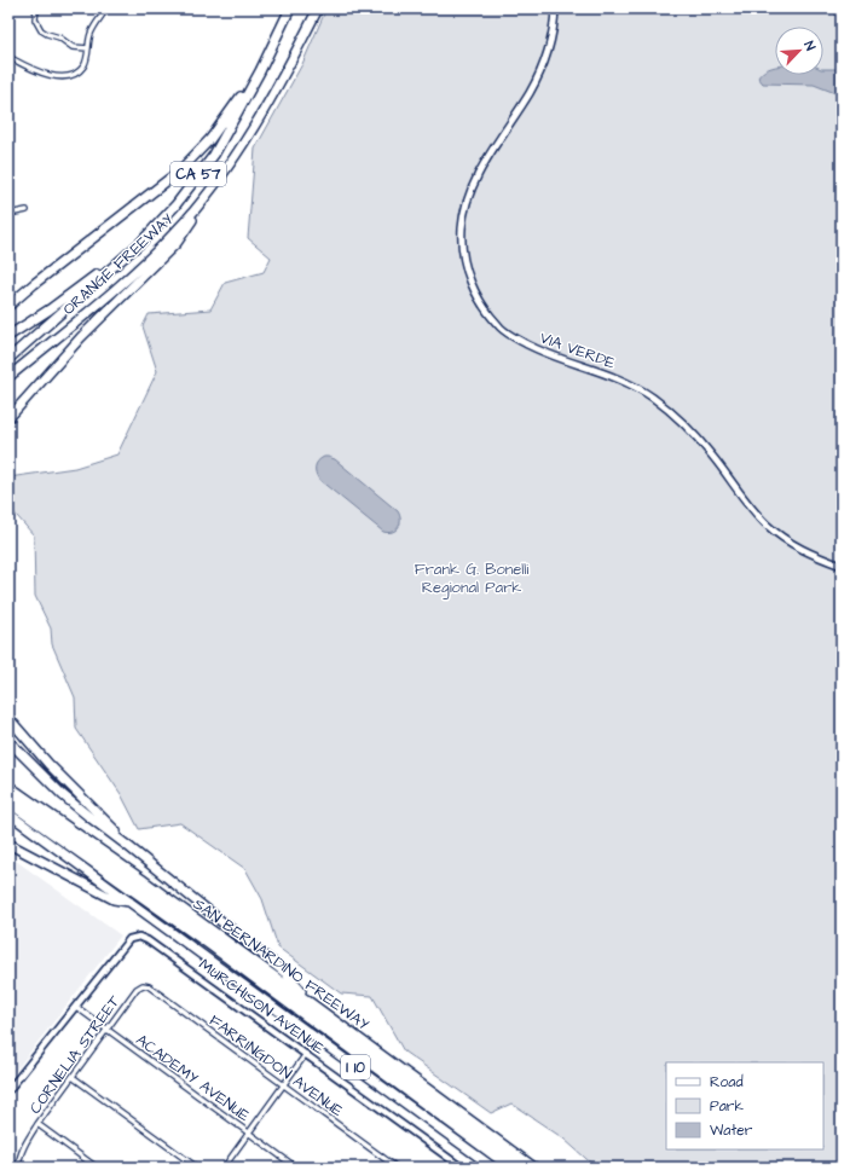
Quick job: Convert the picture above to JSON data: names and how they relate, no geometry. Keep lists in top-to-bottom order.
{
  "streets": {
    "highway": [
      "CA 57",
      "ORANGE FREEWAY",
      "SAN BERNARDINO FREEWAY",
      "I 10"
    ],
    "main road": ["VIA VERDE"],
    "street": [
      "MURCHISON AVENUE",
      "CORNELIA STREET",
      "FARRINGDON AVENUE",
      "ACADEMY AVENUE"
    ]
  },
  "crossings": [
    ["MURCHISON AVENUE", "ACADEMY AVENUE"],
    ["CORNELIA STREET", "FARRINGDON AVENUE"],
    ["CORNELIA STREET", "ACADEMY AVENUE"]
  ],
  "parks": ["Frank G. Bonelli Regional Park"],
  "legend": ["Road", "Park", "Water"],
  "north": "top right"
}
